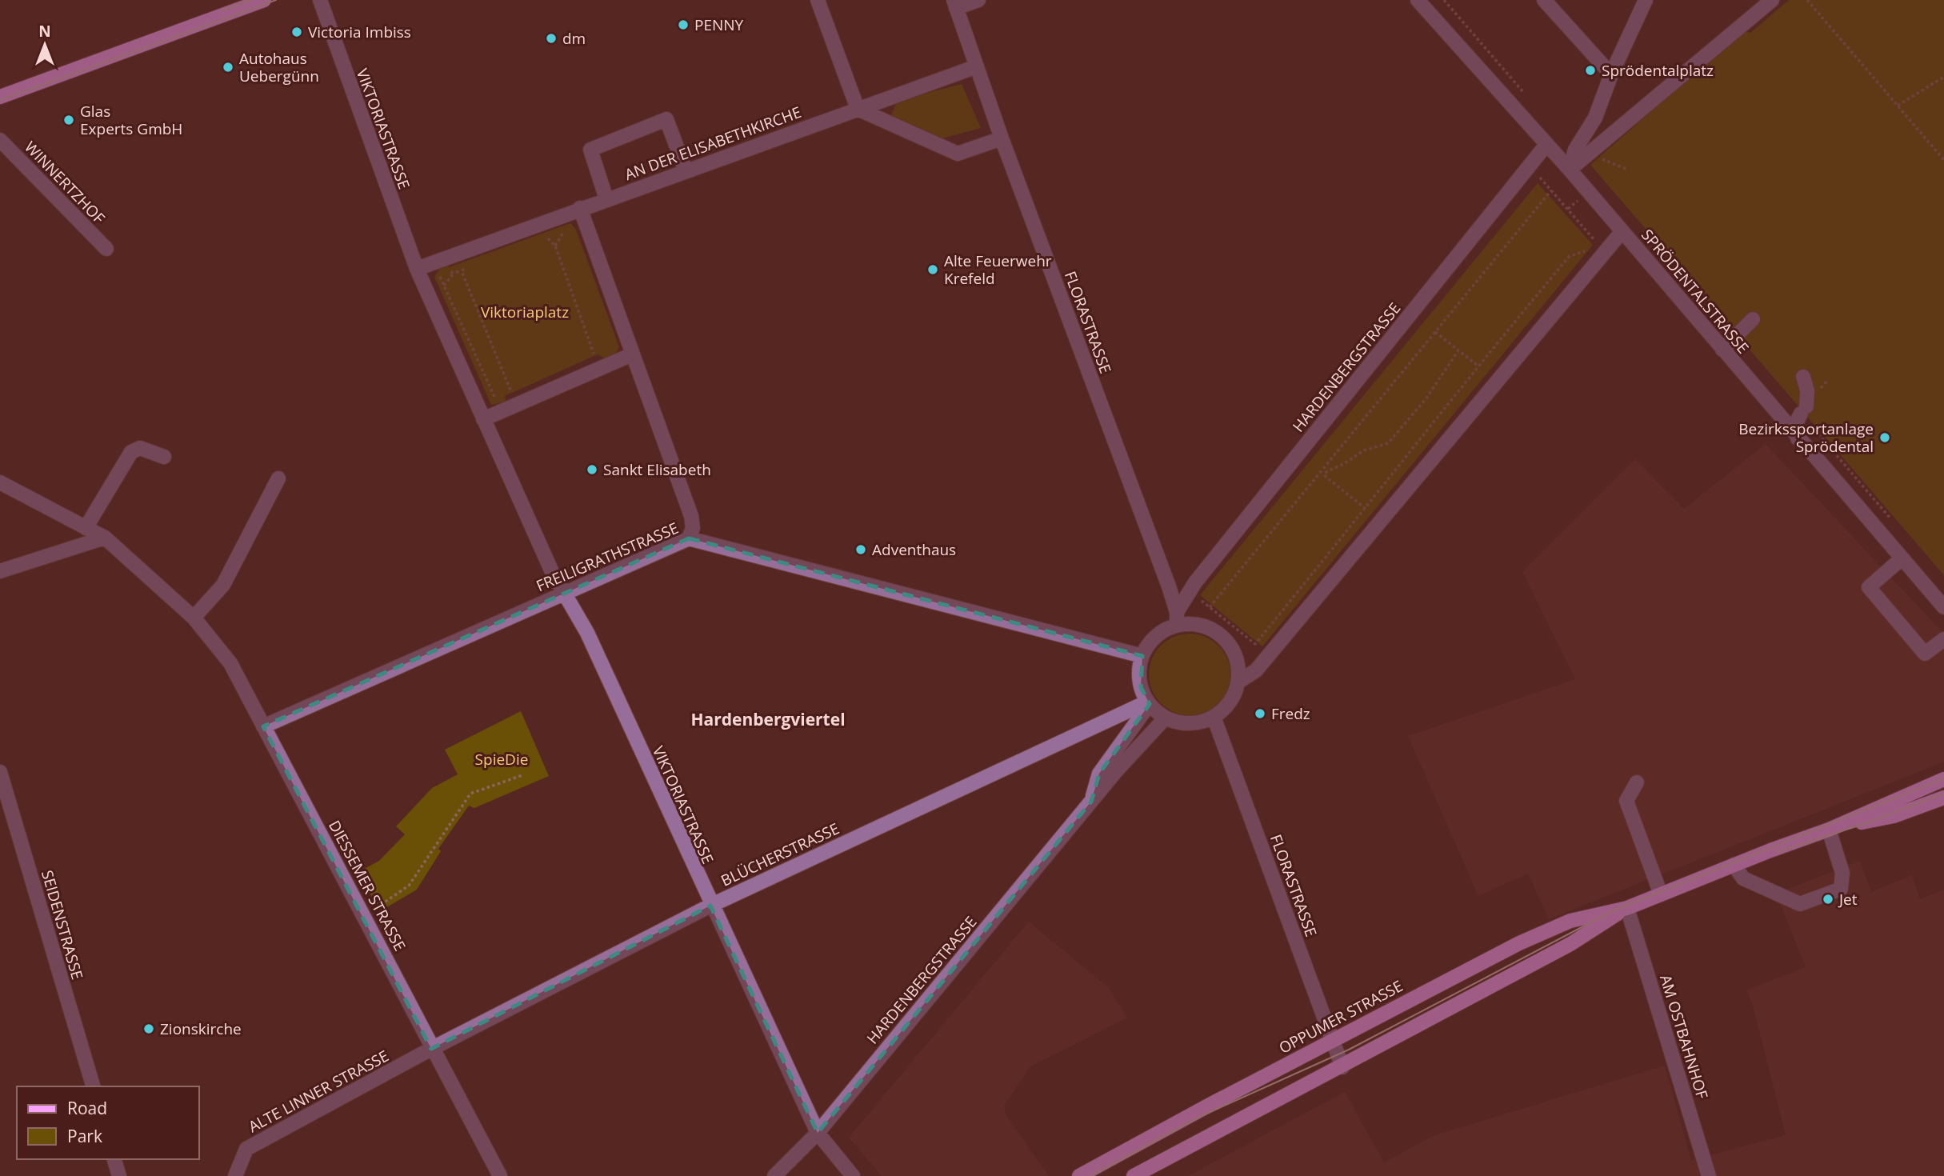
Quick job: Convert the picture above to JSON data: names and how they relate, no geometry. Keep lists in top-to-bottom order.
{
  "streets": {
    "main road": ["OPPUMER STRASSE"],
    "street": [
      "VIKTORIASTRASSE",
      "AN DER ELISABETHKIRCHE",
      "WINNERTZHOF",
      "SPRÖDENTALSTRASSE",
      "FLORASTRASSE",
      "HARDENBERGSTRASSE",
      "FREILIGRATHSTRASSE",
      "BLÜCHERSTRASSE",
      "DIESSEMER STRASSE",
      "SEIDENSTRASSE",
      "AM OSTBAHNHOF",
      "ALTE LINNER STRASSE"
    ]
  },
  "crossings": [
    ["VIKTORIASTRASSE", "HARDENBERGSTRASSE"],
    ["VIKTORIASTRASSE", "FREILIGRATHSTRASSE"],
    ["VIKTORIASTRASSE", "BLÜCHERSTRASSE"],
    ["AN DER ELISABETHKIRCHE", "FLORASTRASSE"],
    ["SPRÖDENTALSTRASSE", "HARDENBERGSTRASSE"],
    ["FLORASTRASSE", "HARDENBERGSTRASSE"],
    ["FLORASTRASSE", "FREILIGRATHSTRASSE"],
    ["FLORASTRASSE", "BLÜCHERSTRASSE"],
    ["FLORASTRASSE", "OPPUMER STRASSE"],
    ["HARDENBERGSTRASSE", "FREILIGRATHSTRASSE"],
    ["HARDENBERGSTRASSE", "BLÜCHERSTRASSE"],
    ["FREILIGRATHSTRASSE", "BLÜCHERSTRASSE"],
    ["FREILIGRATHSTRASSE", "DIESSEMER STRASSE"],
    ["BLÜCHERSTRASSE", "DIESSEMER STRASSE"],
    ["BLÜCHERSTRASSE", "ALTE LINNER STRASSE"],
    ["DIESSEMER STRASSE", "ALTE LINNER STRASSE"],
    ["OPPUMER STRASSE", "AM OSTBAHNHOF"]
  ],
  "districts": ["Hardenbergviertel"],
  "parks": ["Viktoriaplatz", "SpieDie"],
  "places": [
    "PENNY",
    "Victoria Imbiss",
    "dm",
    "Autohaus Uebergünn",
    "Sprödentalplatz",
    "Glas Experts GmbH",
    "Alte Feuerwehr Krefeld",
    "Bezirkssportanlage Sprödental",
    "Sankt Elisabeth",
    "Adventhaus",
    "Fredz",
    "Jet",
    "Zionskirche"
  ],
  "legend": ["Road", "Park"],
  "north": "top"
}
